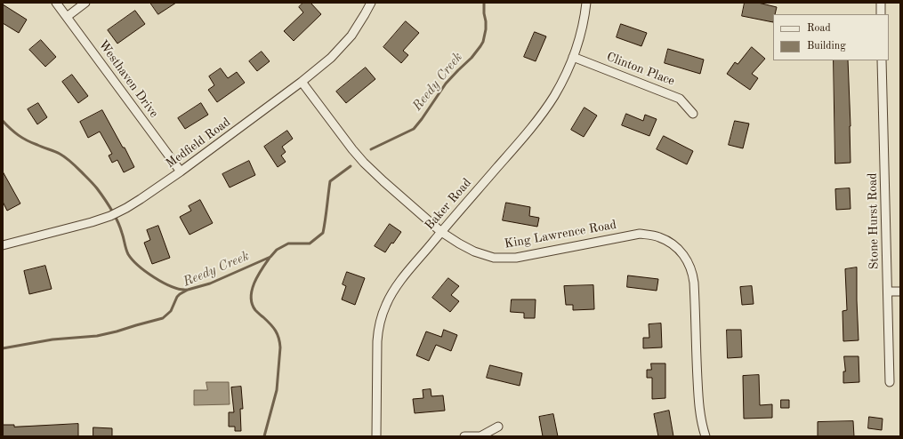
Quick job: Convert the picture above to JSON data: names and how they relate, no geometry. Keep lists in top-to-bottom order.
{
  "streets": {
    "street": [
      "Clinton Place",
      "Westhaven Drive",
      "Medfield Road",
      "Baker Road",
      "Stone Hurst Road",
      "King Lawrence Road"
    ]
  },
  "crossings": [
    ["Clinton Place", "Baker Road"],
    ["Westhaven Drive", "Medfield Road"],
    ["Medfield Road", "King Lawrence Road"],
    ["Baker Road", "King Lawrence Road"]
  ],
  "water": ["Reedy Creek"],
  "legend": ["Road", "Building"]
}
